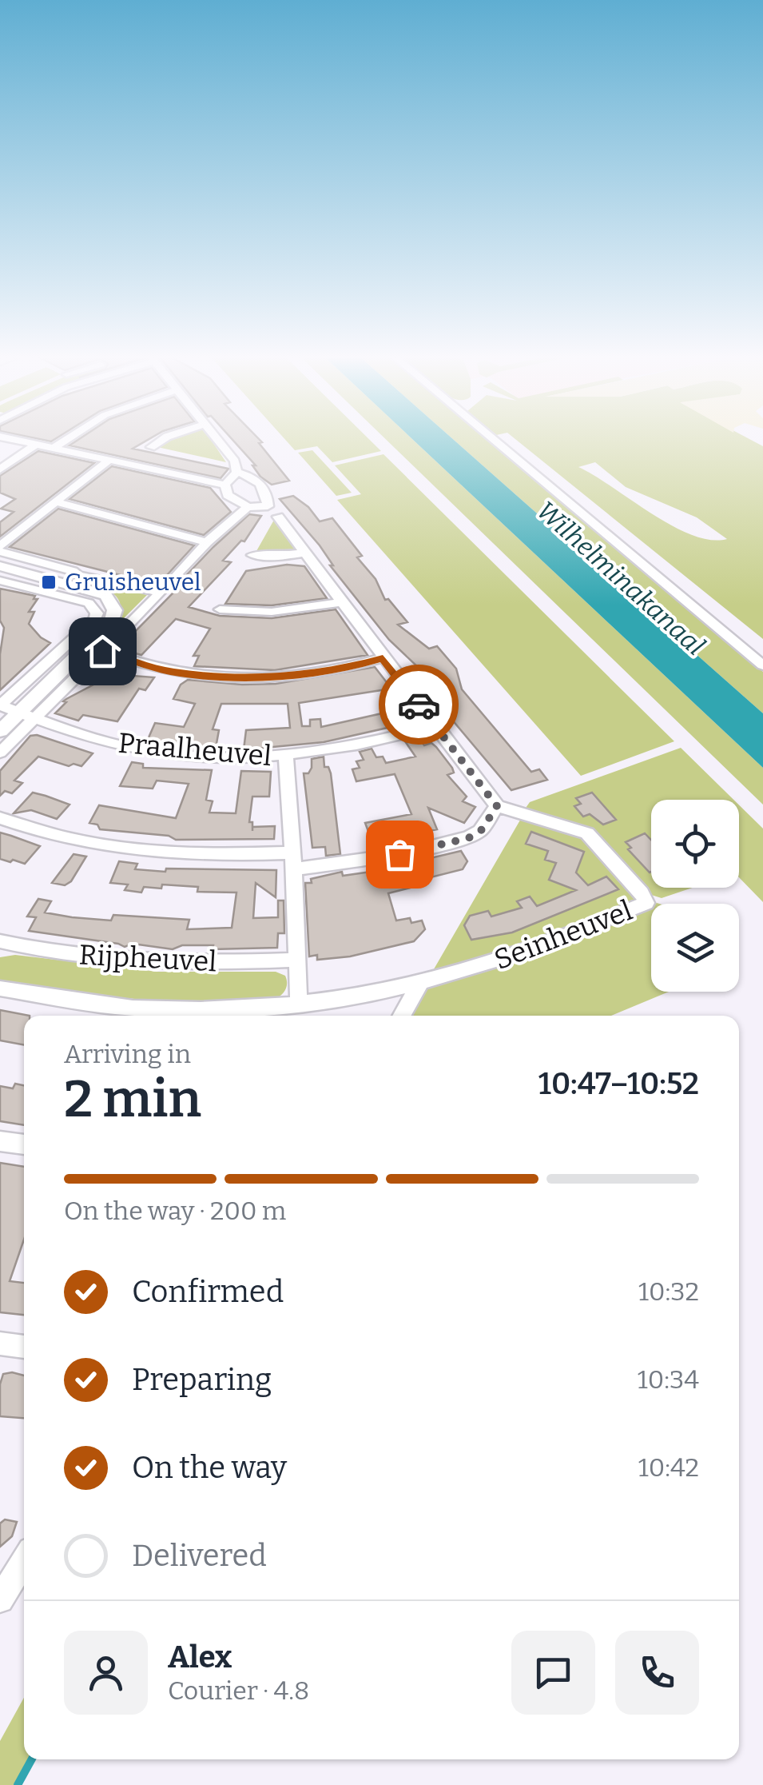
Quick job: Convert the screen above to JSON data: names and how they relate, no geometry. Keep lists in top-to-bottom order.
{
  "streets": {
    "street": ["Praalheuvel", "Seinheuvel", "Rijpheuvel"]
  },
  "water": ["Wilhelminakanaal"],
  "places": {
    "transit": ["Gruisheuvel"]
  },
  "page": {
    "heading": ["2 min", "Arriving in", "10:47–10:52"],
    "panel": ["Alex", "Courier · 4.8"],
    "bar": "On the way · 200 m",
    "list": [
      ["Confirmed", "10:32"],
      ["Preparing", "10:34"],
      ["On the way", "10:42"],
      "Delivered"
    ]
  }
}
